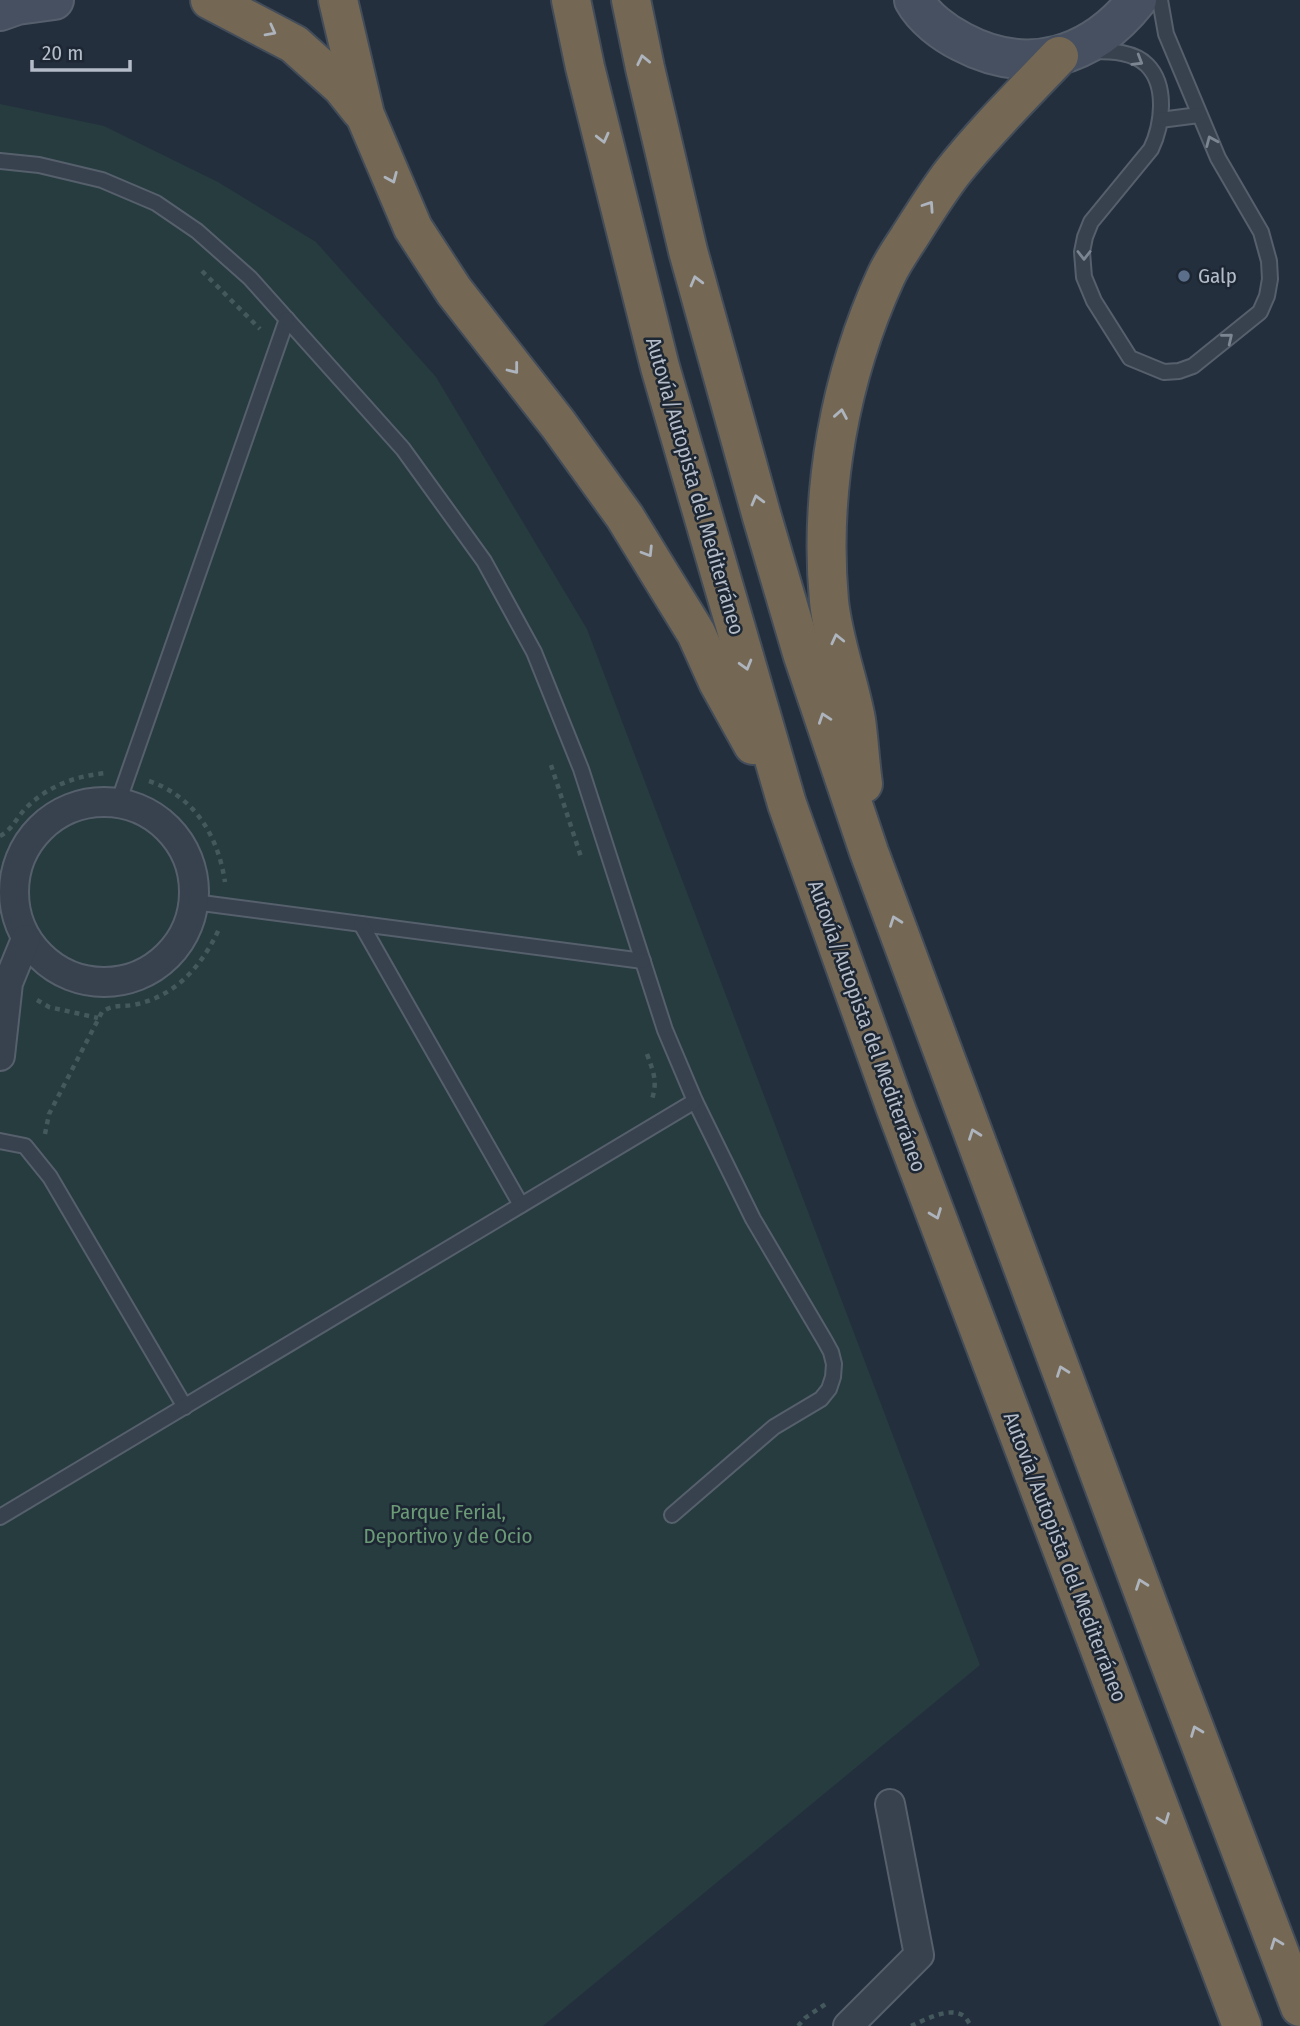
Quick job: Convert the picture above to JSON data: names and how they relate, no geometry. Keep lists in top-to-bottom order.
{
  "streets": {
    "highway": ["Autovía/Autopista del Mediterráneo"]
  },
  "parks": ["Parque Ferial, Deportivo y de Ocio"],
  "places": ["Galp"],
  "scale_bar": "20 m"
}
